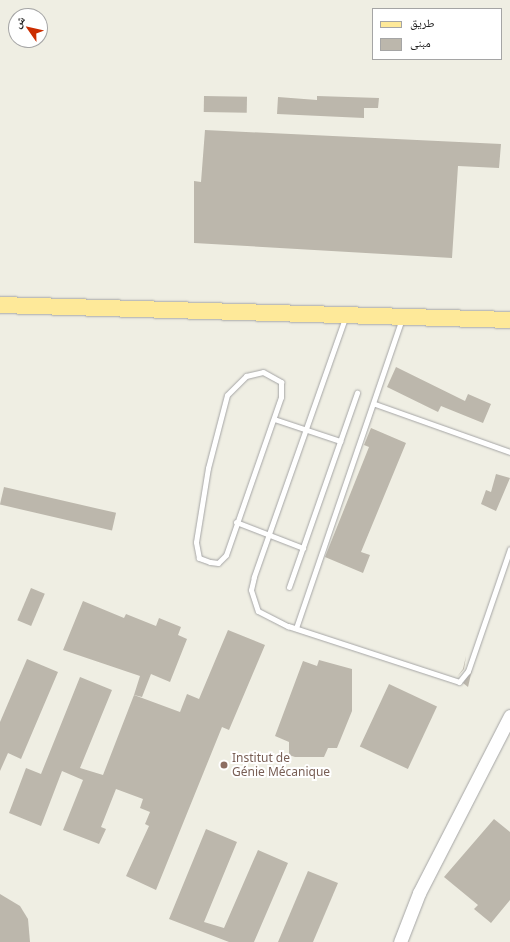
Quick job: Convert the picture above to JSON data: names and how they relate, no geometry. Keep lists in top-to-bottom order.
{
  "places": ["Institut de Génie Mécanique"],
  "legend": ["طريق", "مبنى"],
  "north": "top left"
}
